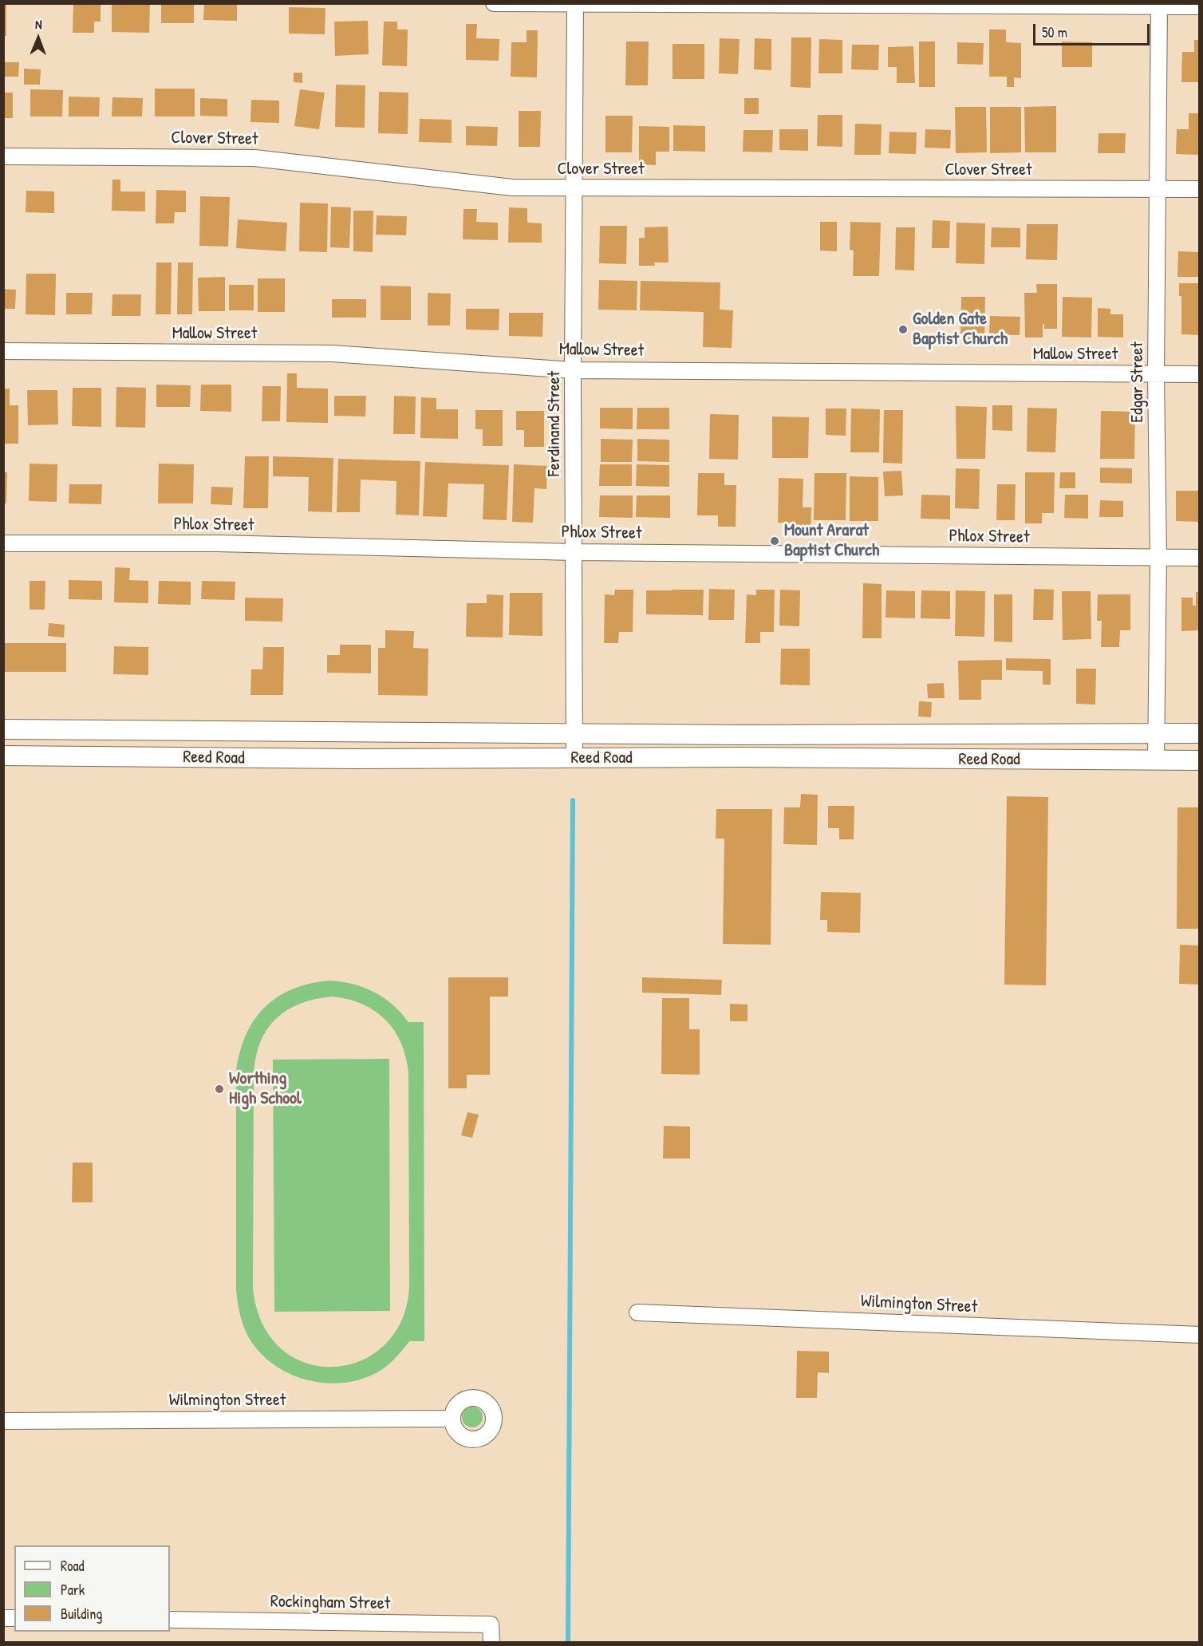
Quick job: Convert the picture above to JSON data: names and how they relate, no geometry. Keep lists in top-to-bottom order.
{
  "streets": {
    "street": [
      "Clover Street",
      "Mallow Street",
      "Edgar Street",
      "Ferdinand Street",
      "Phlox Street",
      "Reed Road",
      "Wilmington Street",
      "Rockingham Street"
    ]
  },
  "crossings": [
    ["Clover Street", "Edgar Street"],
    ["Clover Street", "Ferdinand Street"],
    ["Mallow Street", "Edgar Street"],
    ["Mallow Street", "Ferdinand Street"],
    ["Edgar Street", "Phlox Street"],
    ["Edgar Street", "Reed Road"],
    ["Ferdinand Street", "Phlox Street"],
    ["Ferdinand Street", "Reed Road"]
  ],
  "places": ["Golden Gate Baptist Church", "Mount Ararat Baptist Church", "Worthing High School"],
  "legend": ["Road", "Park", "Building"],
  "scale_bar": "50 m",
  "north": "top"
}
